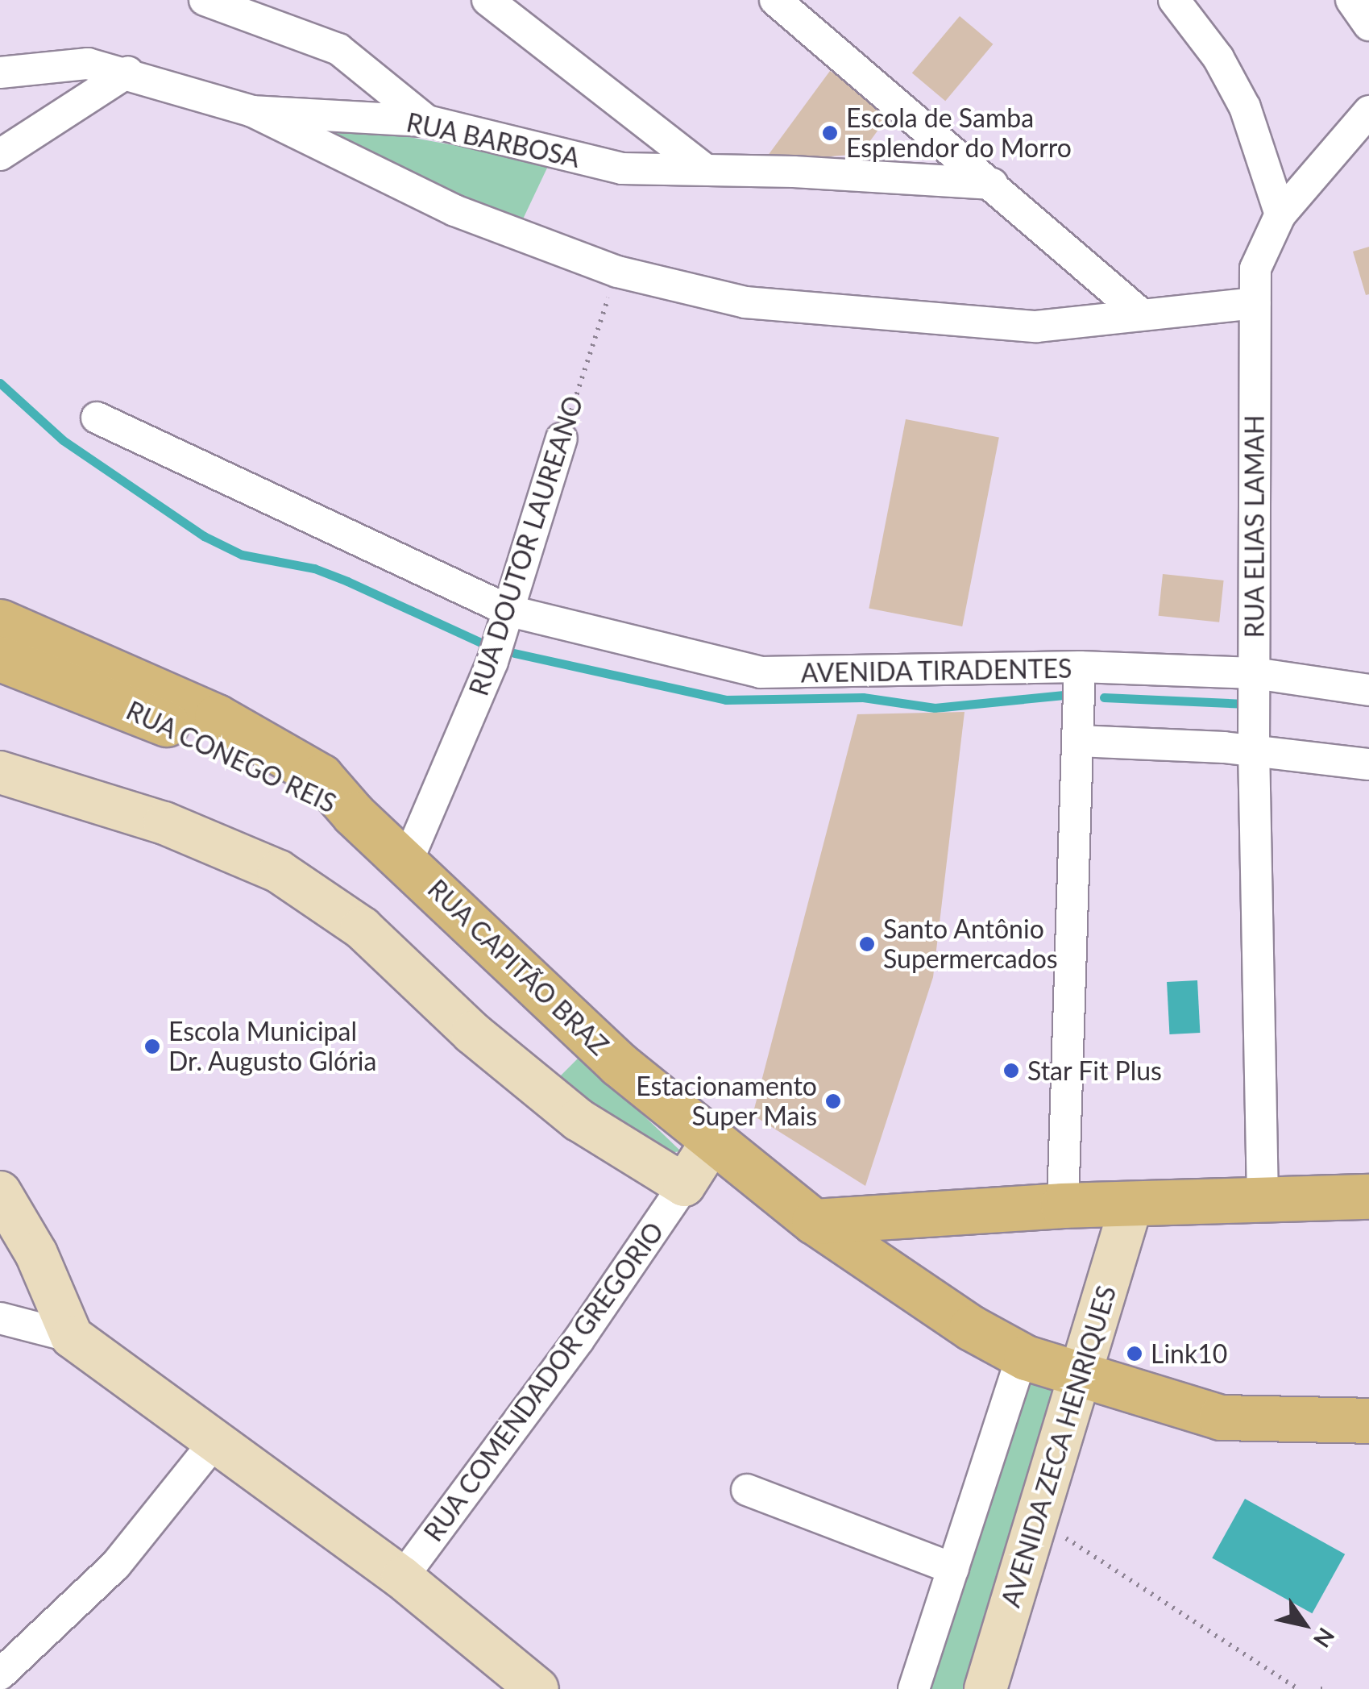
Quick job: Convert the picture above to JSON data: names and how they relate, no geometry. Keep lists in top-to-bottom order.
{
  "streets": {
    "main road": ["RUA CONEGO REIS", "RUA CAPITÃO BRAZ"],
    "street": [
      "RUA BARBOSA",
      "RUA ELIAS LAMAH",
      "RUA DOUTOR LAUREANO",
      "AVENIDA TIRADENTES",
      "RUA COMENDADOR GREGORIO",
      "AVENIDA ZECA HENRIQUES"
    ]
  },
  "crossings": [
    ["RUA ELIAS LAMAH", "AVENIDA TIRADENTES"],
    ["RUA DOUTOR LAUREANO", "AVENIDA TIRADENTES"],
    ["RUA DOUTOR LAUREANO", "RUA CAPITÃO BRAZ"],
    ["RUA CONEGO REIS", "RUA CAPITÃO BRAZ"],
    ["RUA CAPITÃO BRAZ", "AVENIDA ZECA HENRIQUES"]
  ],
  "places": [
    "Escola de Samba Esplendor do Morro",
    "Santo Antônio Supermercados",
    "Escola Municipal Dr. Augusto Glória",
    "Star Fit Plus",
    "Estacionamento Super Mais",
    "Link10"
  ],
  "north": "bottom right"
}
